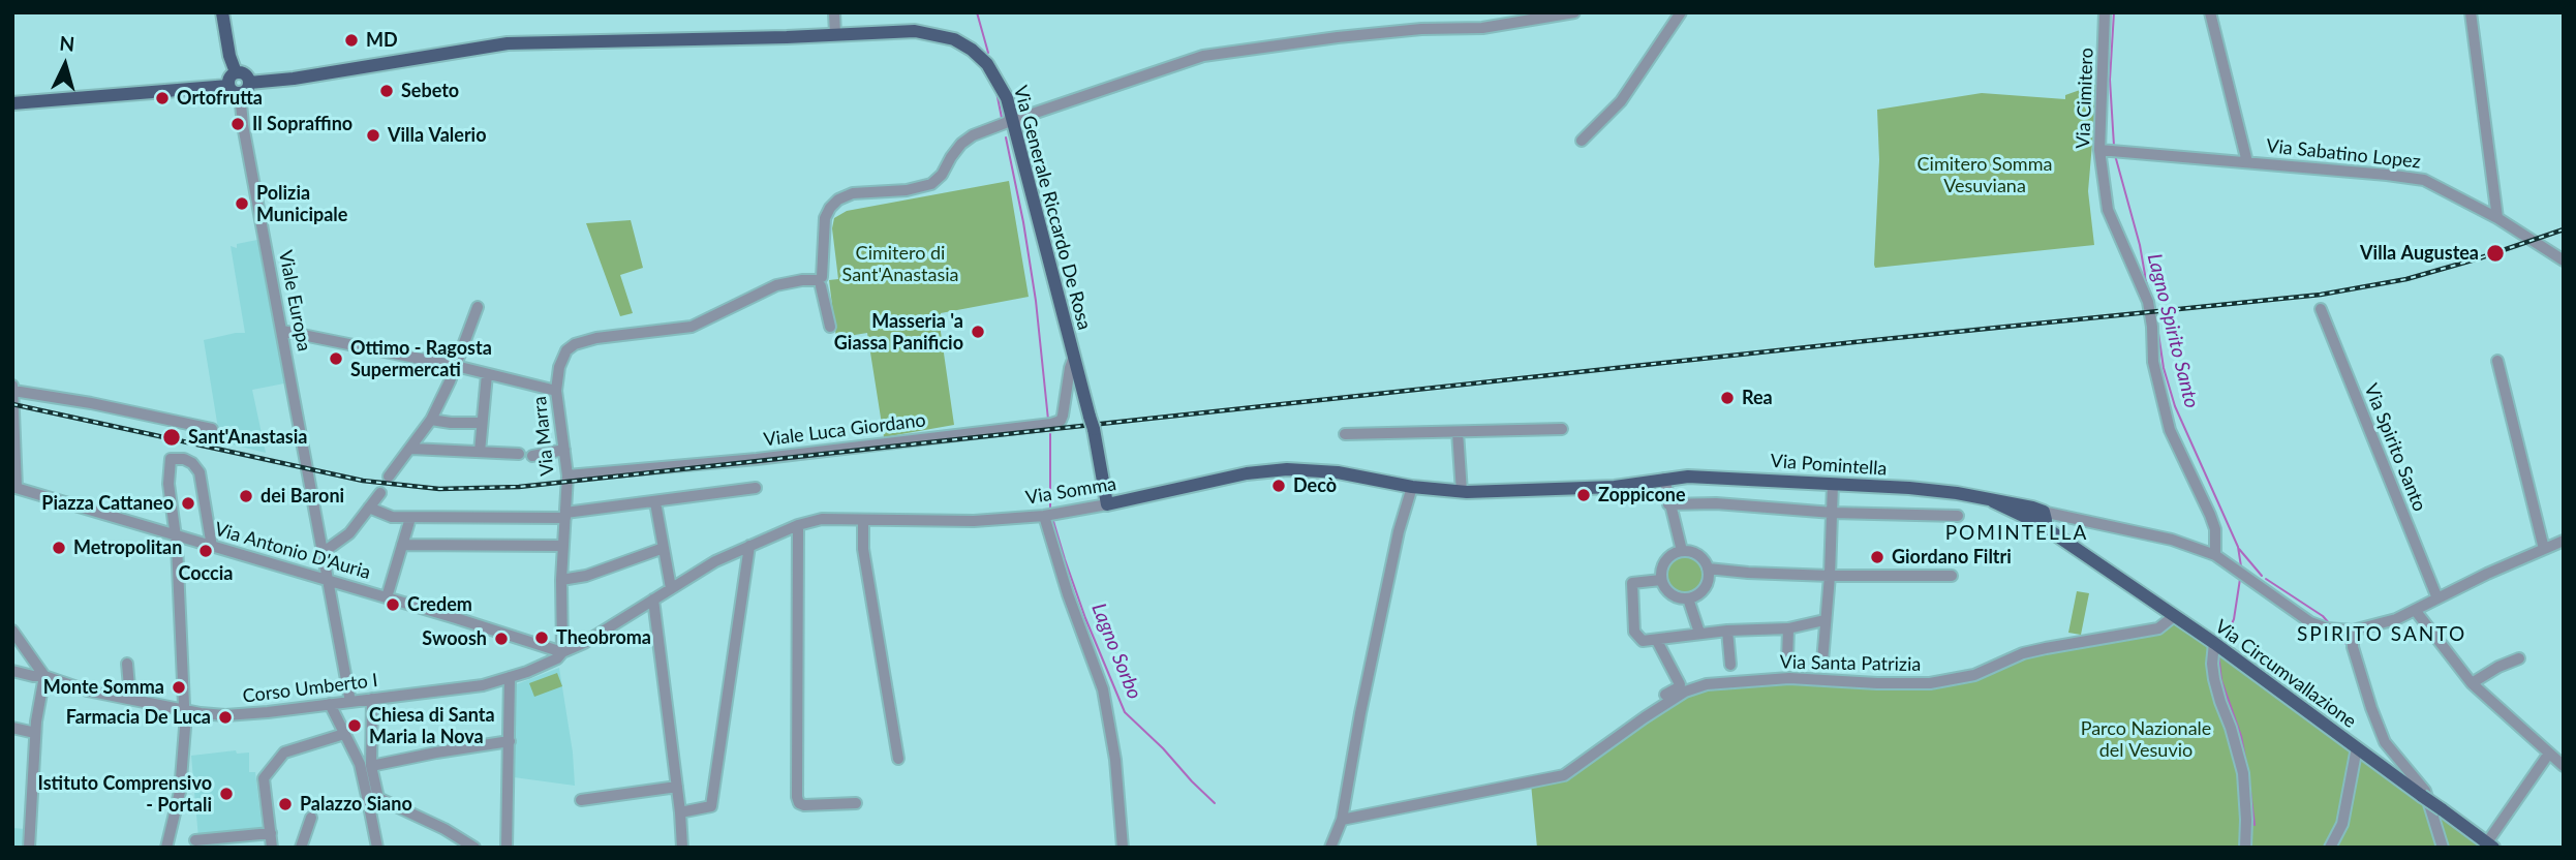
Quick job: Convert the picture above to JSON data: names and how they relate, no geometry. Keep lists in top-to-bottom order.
{
  "streets": {
    "main road": [
      "Via Generale Riccardo De Rosa",
      "Via Pomintella",
      "Via Somma",
      "Via Circumvallazione"
    ],
    "street": [
      "Via Cimitero",
      "Via Sabatino Lopez",
      "Viale Europa",
      "Viale Luca Giordano",
      "Via Marra",
      "Via Spirito Santo",
      "Via Antonio D'Auria",
      "Via Santa Patrizia",
      "Corso Umberto I"
    ]
  },
  "crossings": [
    ["Via Cimitero", "Via Sabatino Lopez"],
    ["Via Cimitero", "Via Pomintella"],
    ["Via Generale Riccardo De Rosa", "Viale Europa"],
    ["Via Generale Riccardo De Rosa", "Viale Luca Giordano"],
    ["Via Generale Riccardo De Rosa", "Via Somma"],
    ["Viale Europa", "Via Antonio D'Auria"],
    ["Viale Europa", "Corso Umberto I"],
    ["Viale Luca Giordano", "Via Marra"],
    ["Via Marra", "Via Somma"],
    ["Via Marra", "Via Antonio D'Auria"],
    ["Via Marra", "Corso Umberto I"],
    ["Via Pomintella", "Via Somma"],
    ["Via Pomintella", "Via Circumvallazione"],
    ["Via Somma", "Via Antonio D'Auria"],
    ["Via Somma", "Corso Umberto I"],
    ["Via Antonio D'Auria", "Corso Umberto I"],
    ["Via Santa Patrizia", "Via Circumvallazione"]
  ],
  "districts": ["POMINTELLA", "SPIRITO SANTO"],
  "water": ["Lagno Spirito Santo", "Lagno Sorbo"],
  "parks": ["Cimitero Somma Vesuviana", "Cimitero di Sant'Anastasia", "Parco Nazionale del Vesuvio"],
  "places": [
    "MD",
    "Sebeto",
    "Ortofrutta",
    "Il Sopraffino",
    "Villa Valerio",
    "Polizia Municipale",
    "Villa Augustea",
    "Masseria 'a Giassa Panificio",
    "Ottimo - Ragosta Supermercati",
    "Rea",
    "Sant'Anastasia",
    "Decò",
    "Zoppicone",
    "dei Baroni",
    "Piazza Cattaneo",
    "Metropolitan",
    "Coccia",
    "Giordano Filtri",
    "Credem",
    "Theobroma",
    "Swoosh",
    "Monte Somma",
    "Farmacia De Luca",
    "Chiesa di Santa Maria la Nova",
    "Istituto Comprensivo - Portali",
    "Palazzo Siano"
  ],
  "north": "top"
}
